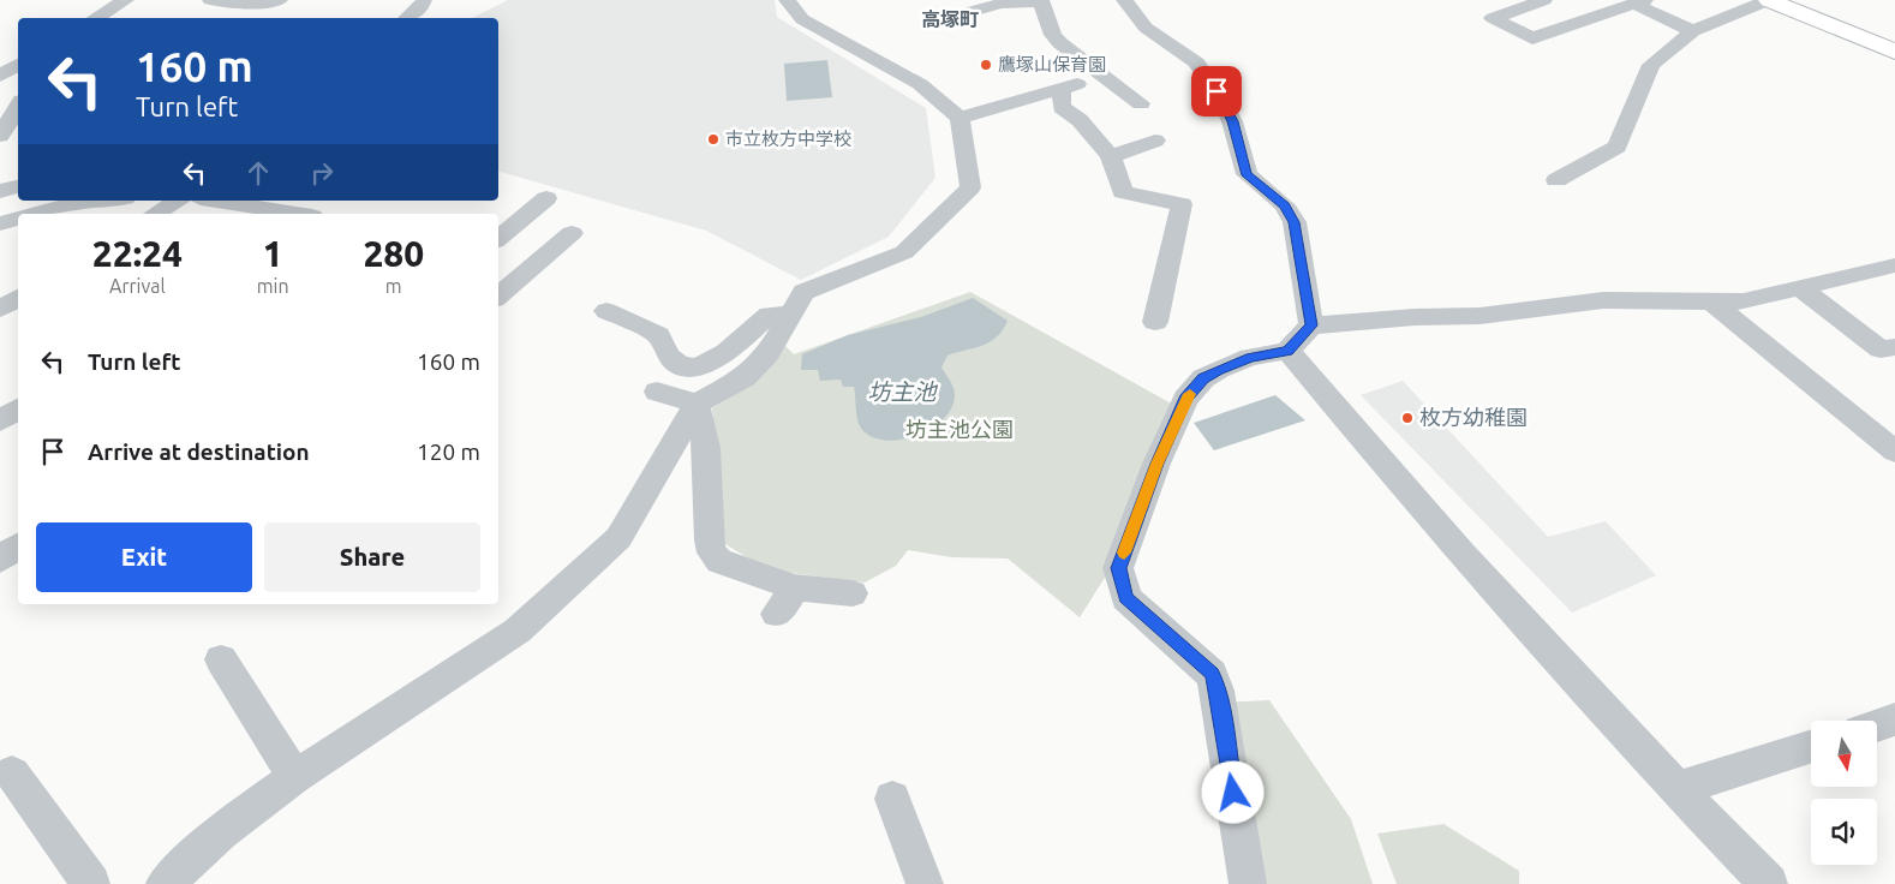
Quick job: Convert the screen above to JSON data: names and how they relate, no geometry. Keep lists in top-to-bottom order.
{
  "districts": ["高塚町"],
  "water": ["坊主池"],
  "parks": ["坊主池公園"],
  "places": ["鷹塚山保育園", "市立枚方中学校", "枚方幼稚園"],
  "north": "bottom",
  "page": {
    "turn": ["160 m", "Turn left"],
    "eta": [
      "22:24",
      "Arrival",
      "1",
      "min",
      "280",
      "m"
    ],
    "list": [
      {
        "name": "Turn left",
        "value": "160 m"
      },
      {
        "name": "Arrive at destination",
        "value": "120 m"
      }
    ],
    "buttons": ["Exit", "Share"]
  }
}
